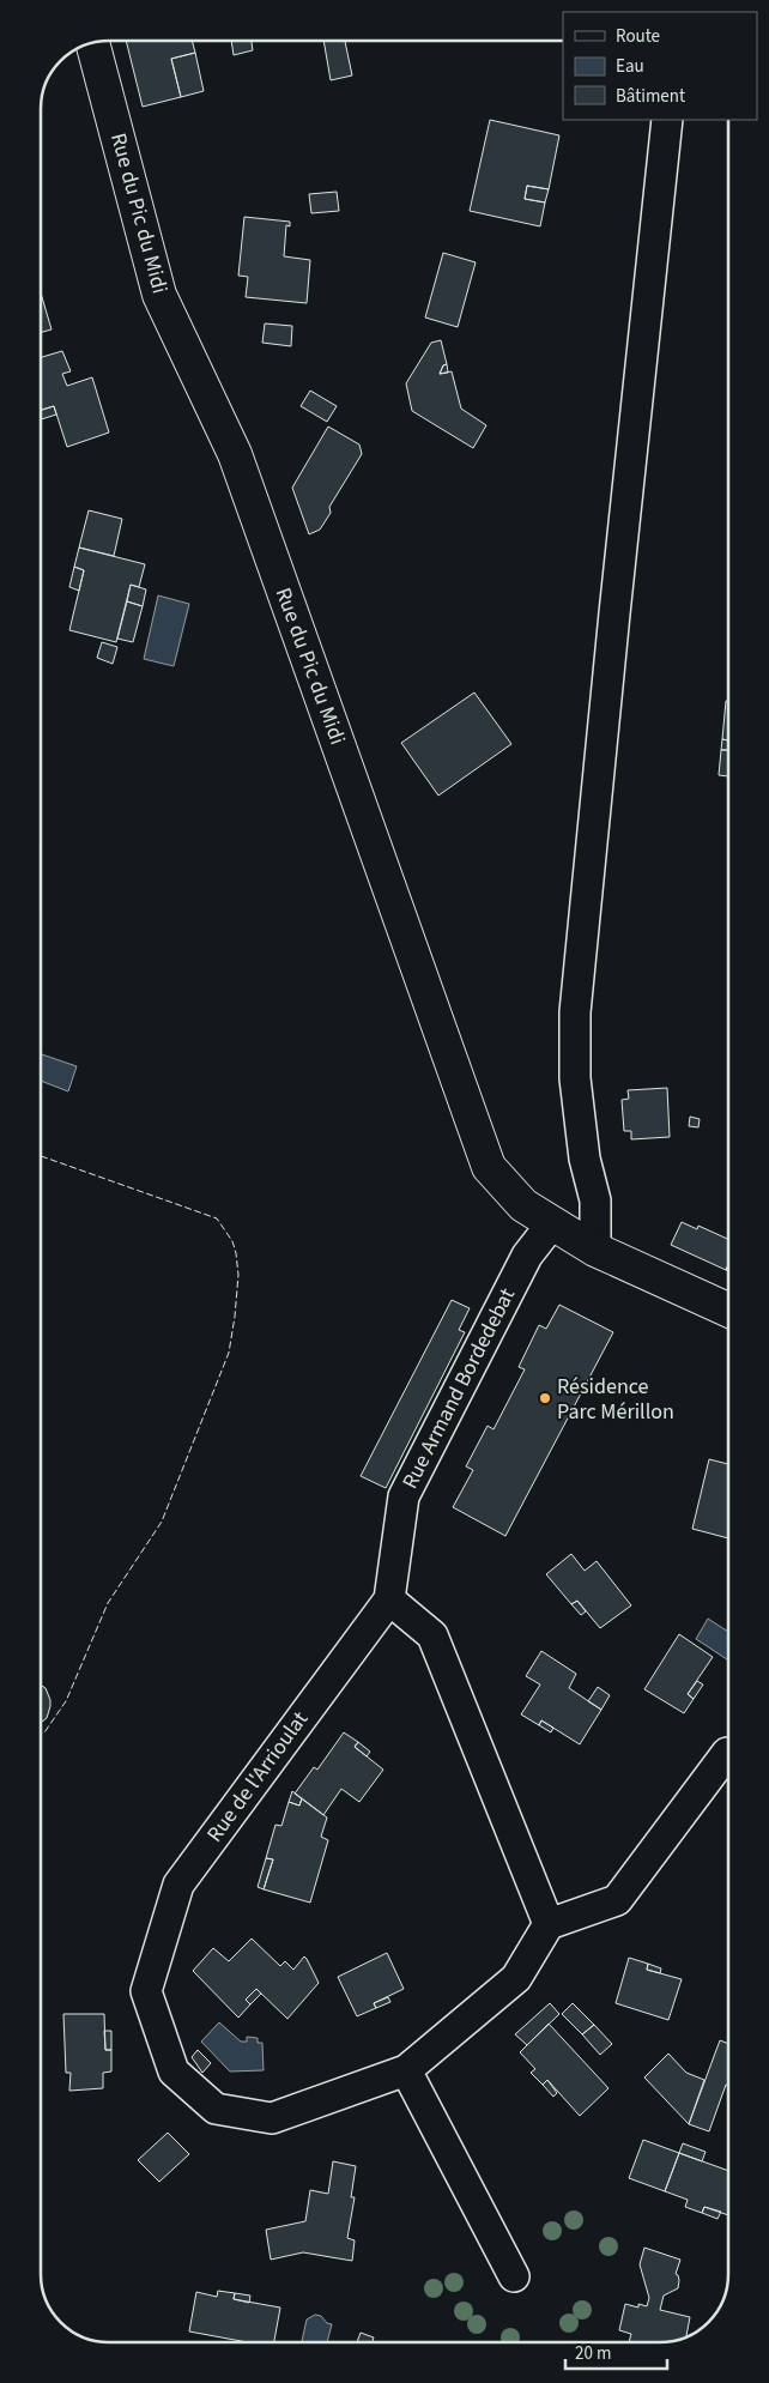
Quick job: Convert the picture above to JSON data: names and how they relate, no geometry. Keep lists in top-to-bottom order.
{
  "streets": {
    "street": ["Rue du Pic du Midi", "Rue Armand Bordedebat", "Rue de l'Arrioulat"]
  },
  "crossings": [
    ["Rue du Pic du Midi", "Rue Armand Bordedebat"],
    ["Rue Armand Bordedebat", "Rue de l'Arrioulat"]
  ],
  "places": ["Résidence Parc Mérillon"],
  "legend": ["Route", "Eau", "Bâtiment"],
  "scale_bar": "20 m"
}
